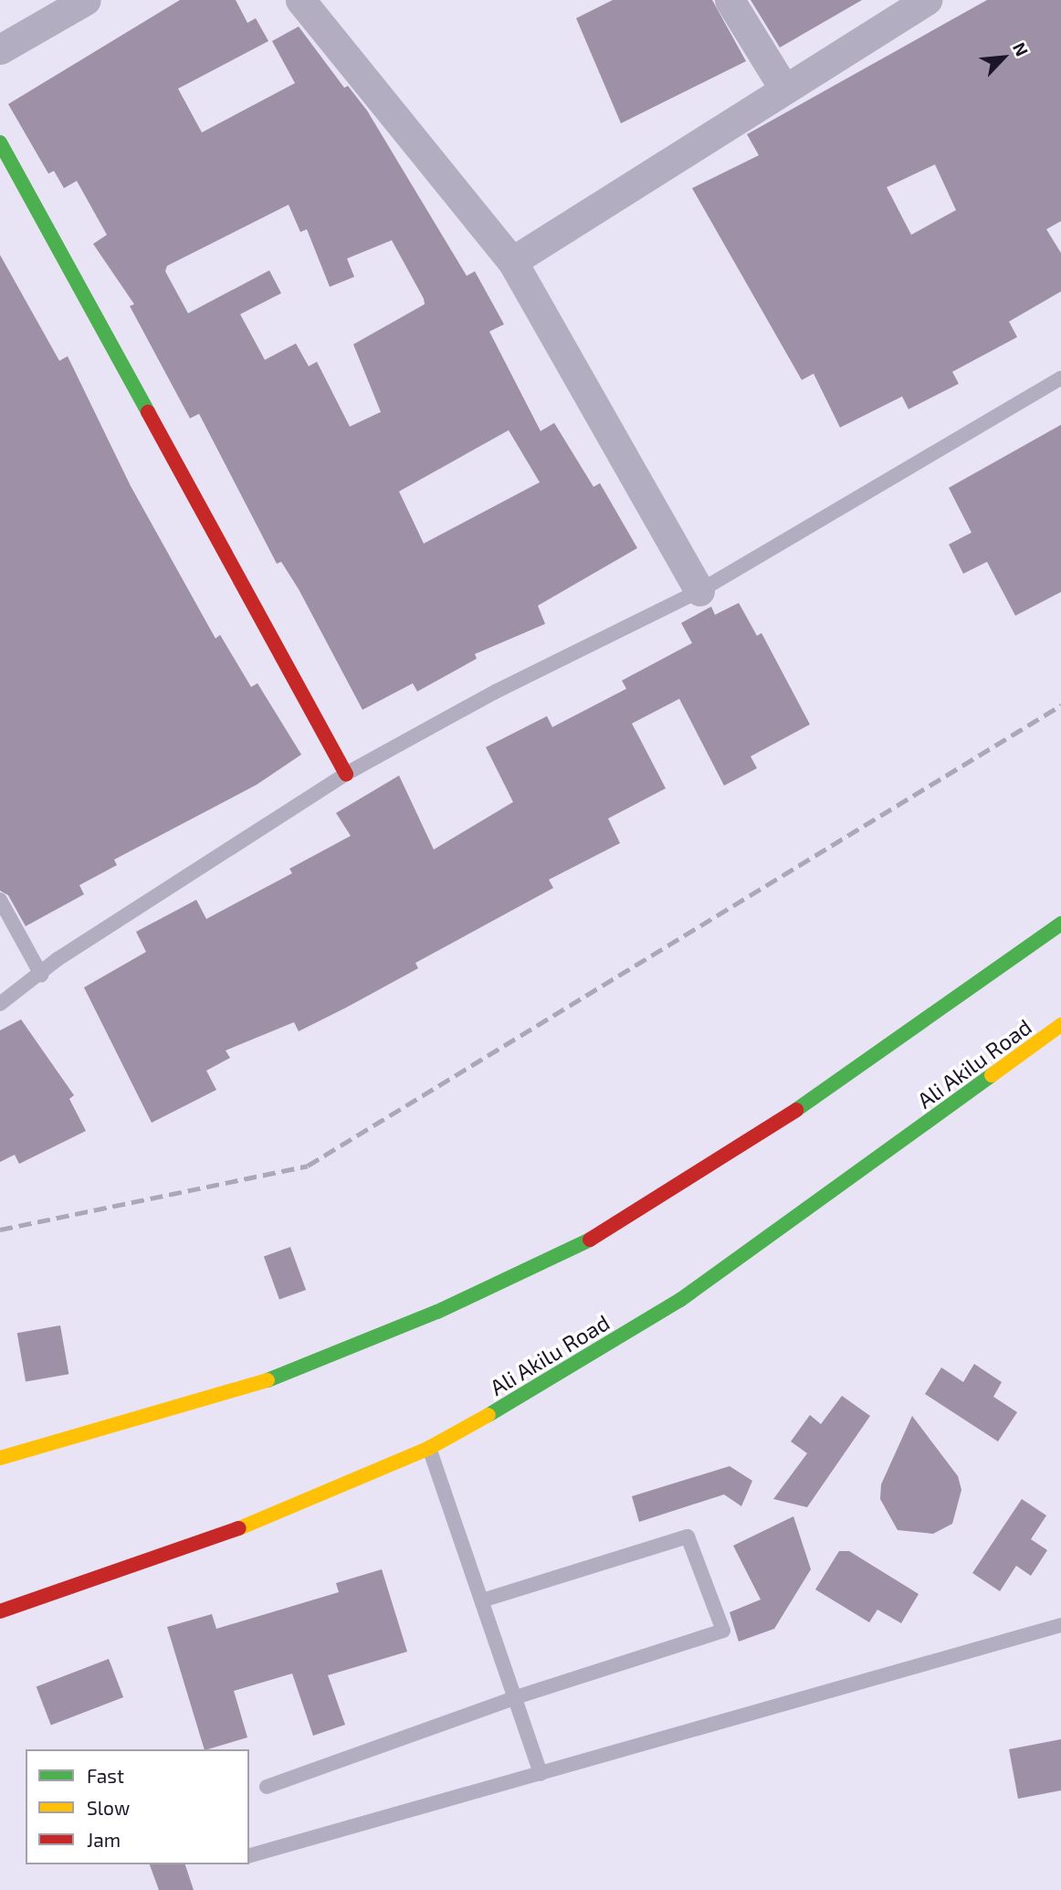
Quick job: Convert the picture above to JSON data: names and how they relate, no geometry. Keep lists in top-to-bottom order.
{
  "streets": {
    "main road": ["Ali Akilu Road"]
  },
  "legend": ["Fast", "Slow", "Jam"],
  "north": "top right"
}
